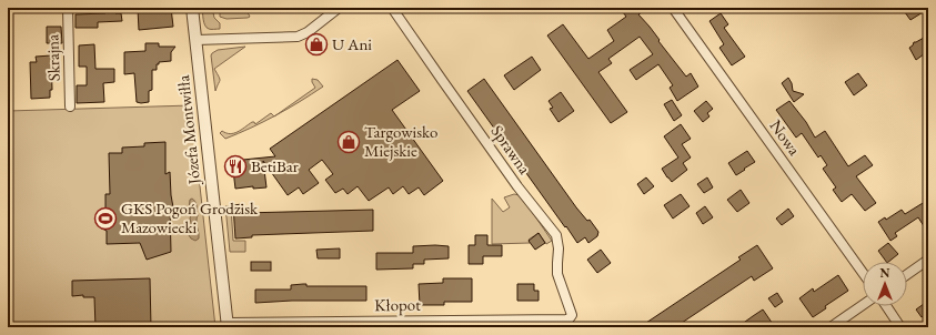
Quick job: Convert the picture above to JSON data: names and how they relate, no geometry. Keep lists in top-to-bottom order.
{
  "streets": {
    "street": [
      "Skrajna",
      "Józefa Montwiłła",
      "Nowa",
      "Sprawna",
      "Kłopot"
    ]
  },
  "crossings": [
    ["Józefa Montwiłła", "Kłopot"],
    ["Sprawna", "Kłopot"]
  ],
  "places": {
    "shop": ["U Ani", "Targowisko Miejskie"],
    "restaurant": ["BetiBar"],
    "sports": ["GKS Pogoń Grodzisk Mazowiecki"]
  },
  "north": "top"
}
